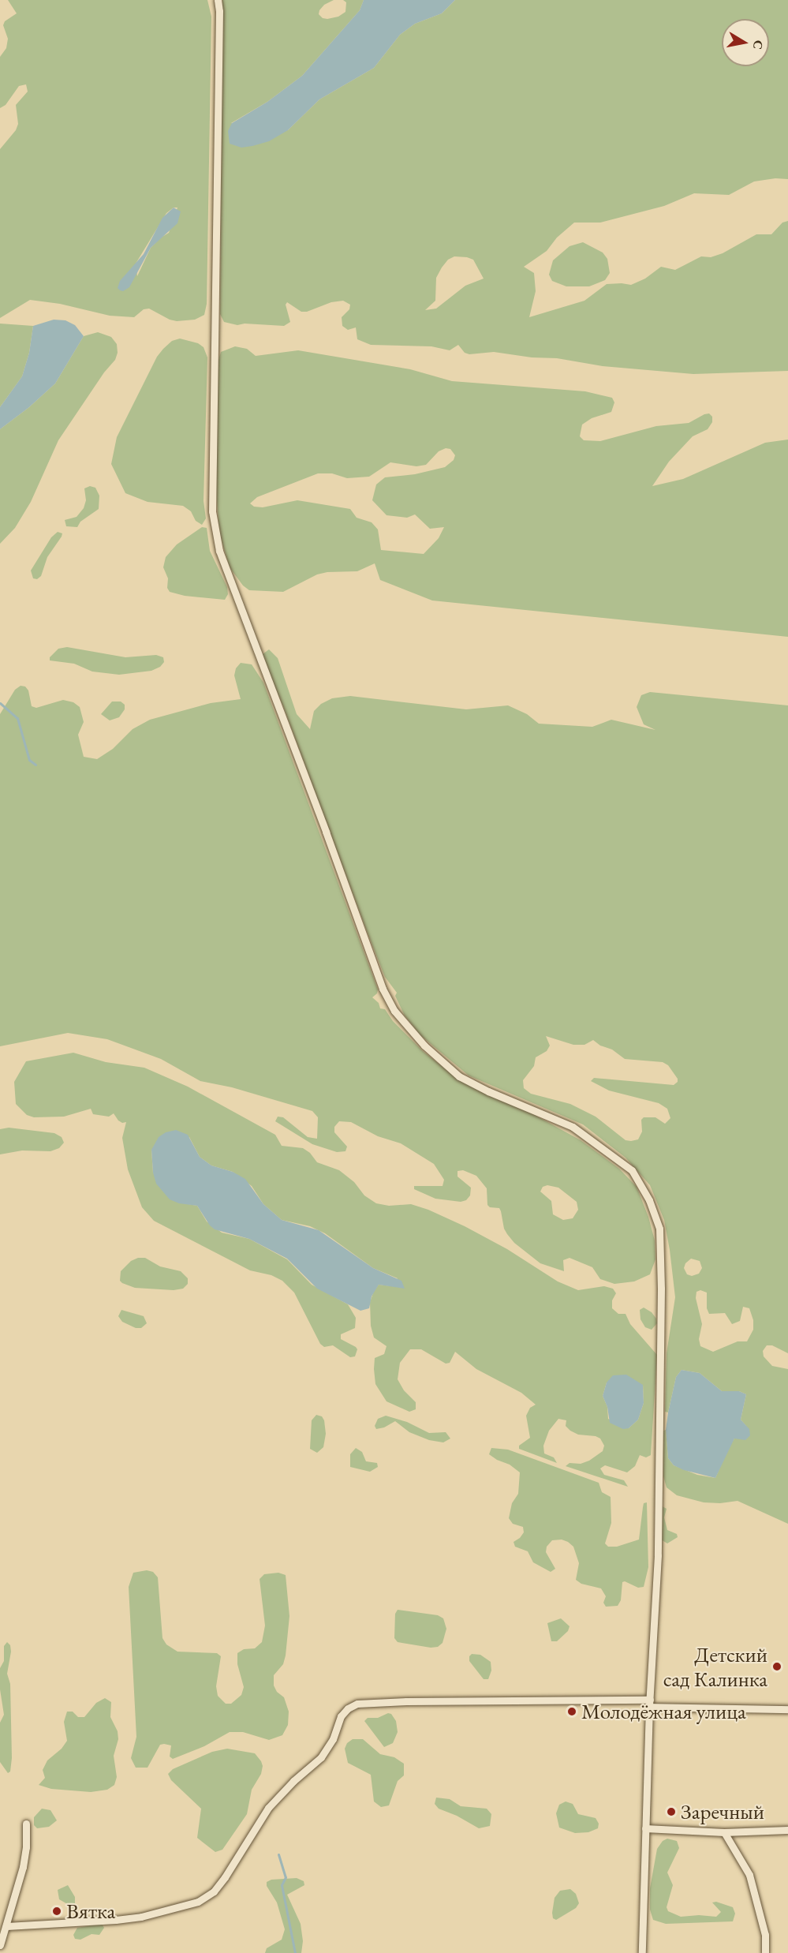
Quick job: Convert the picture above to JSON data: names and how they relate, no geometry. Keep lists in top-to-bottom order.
{
  "places": [
    "Детский сад Калинка",
    "Молодёжная улица",
    "Заречный",
    "Вятка"
  ],
  "north": "right"
}
